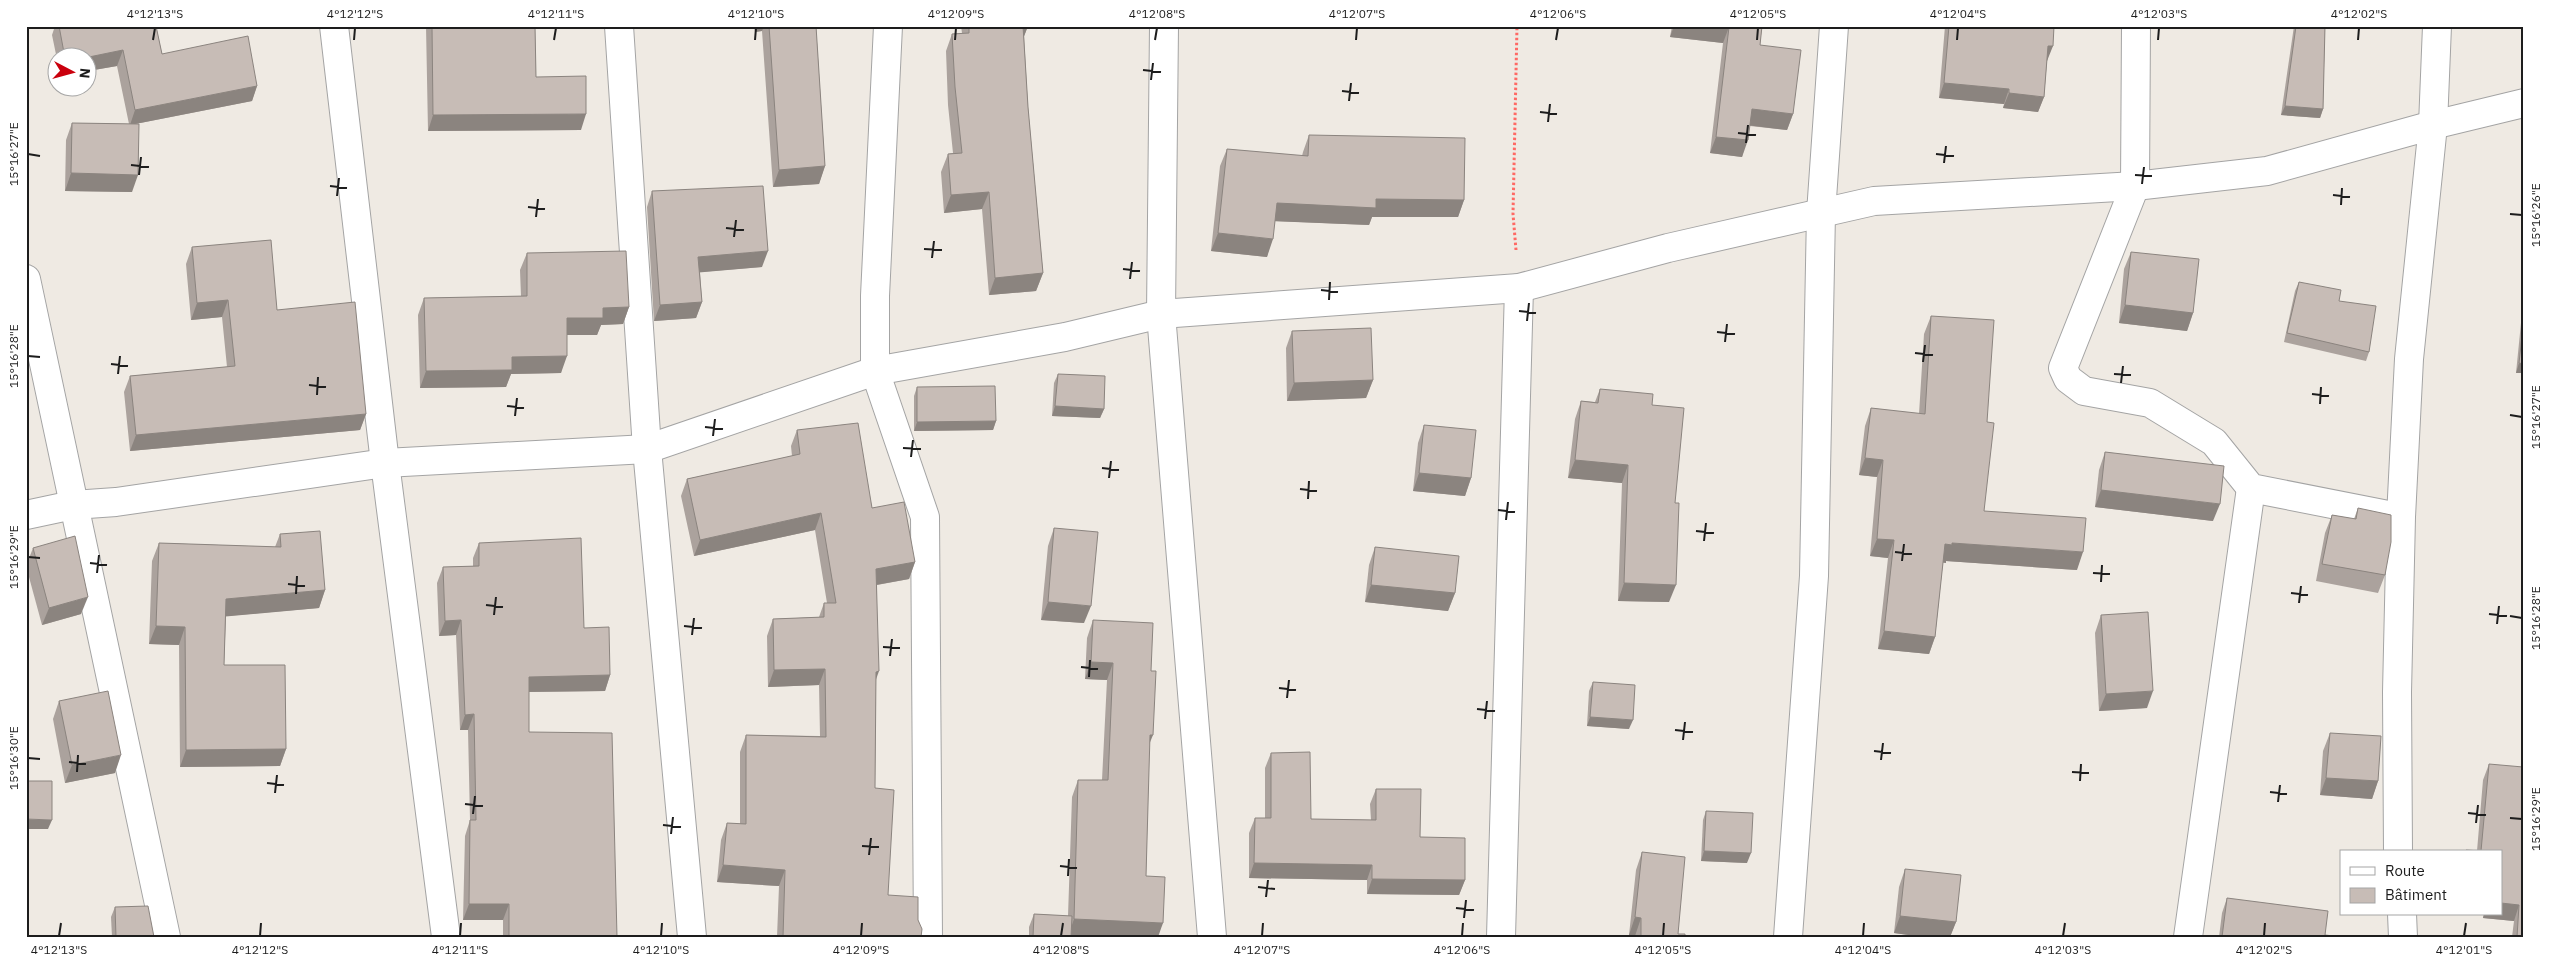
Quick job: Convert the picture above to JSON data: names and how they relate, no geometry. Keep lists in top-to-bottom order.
{
  "legend": ["Route", "Bâtiment"],
  "north": "right",
  "coordinates": [
    "4°12'13\"S",
    "4°12'12\"S",
    "4°12'11\"S",
    "4°12'10\"S",
    "4°12'09\"S",
    "4°12'08\"S",
    "4°12'07\"S",
    "4°12'06\"S",
    "4°12'05\"S",
    "4°12'04\"S",
    "4°12'03\"S",
    "4°12'02\"S",
    "15°16'27\"E",
    "15°16'26\"E",
    "15°16'28\"E",
    "15°16'29\"E",
    "15°16'30\"E",
    "4°12'01\"S"
  ]
}
